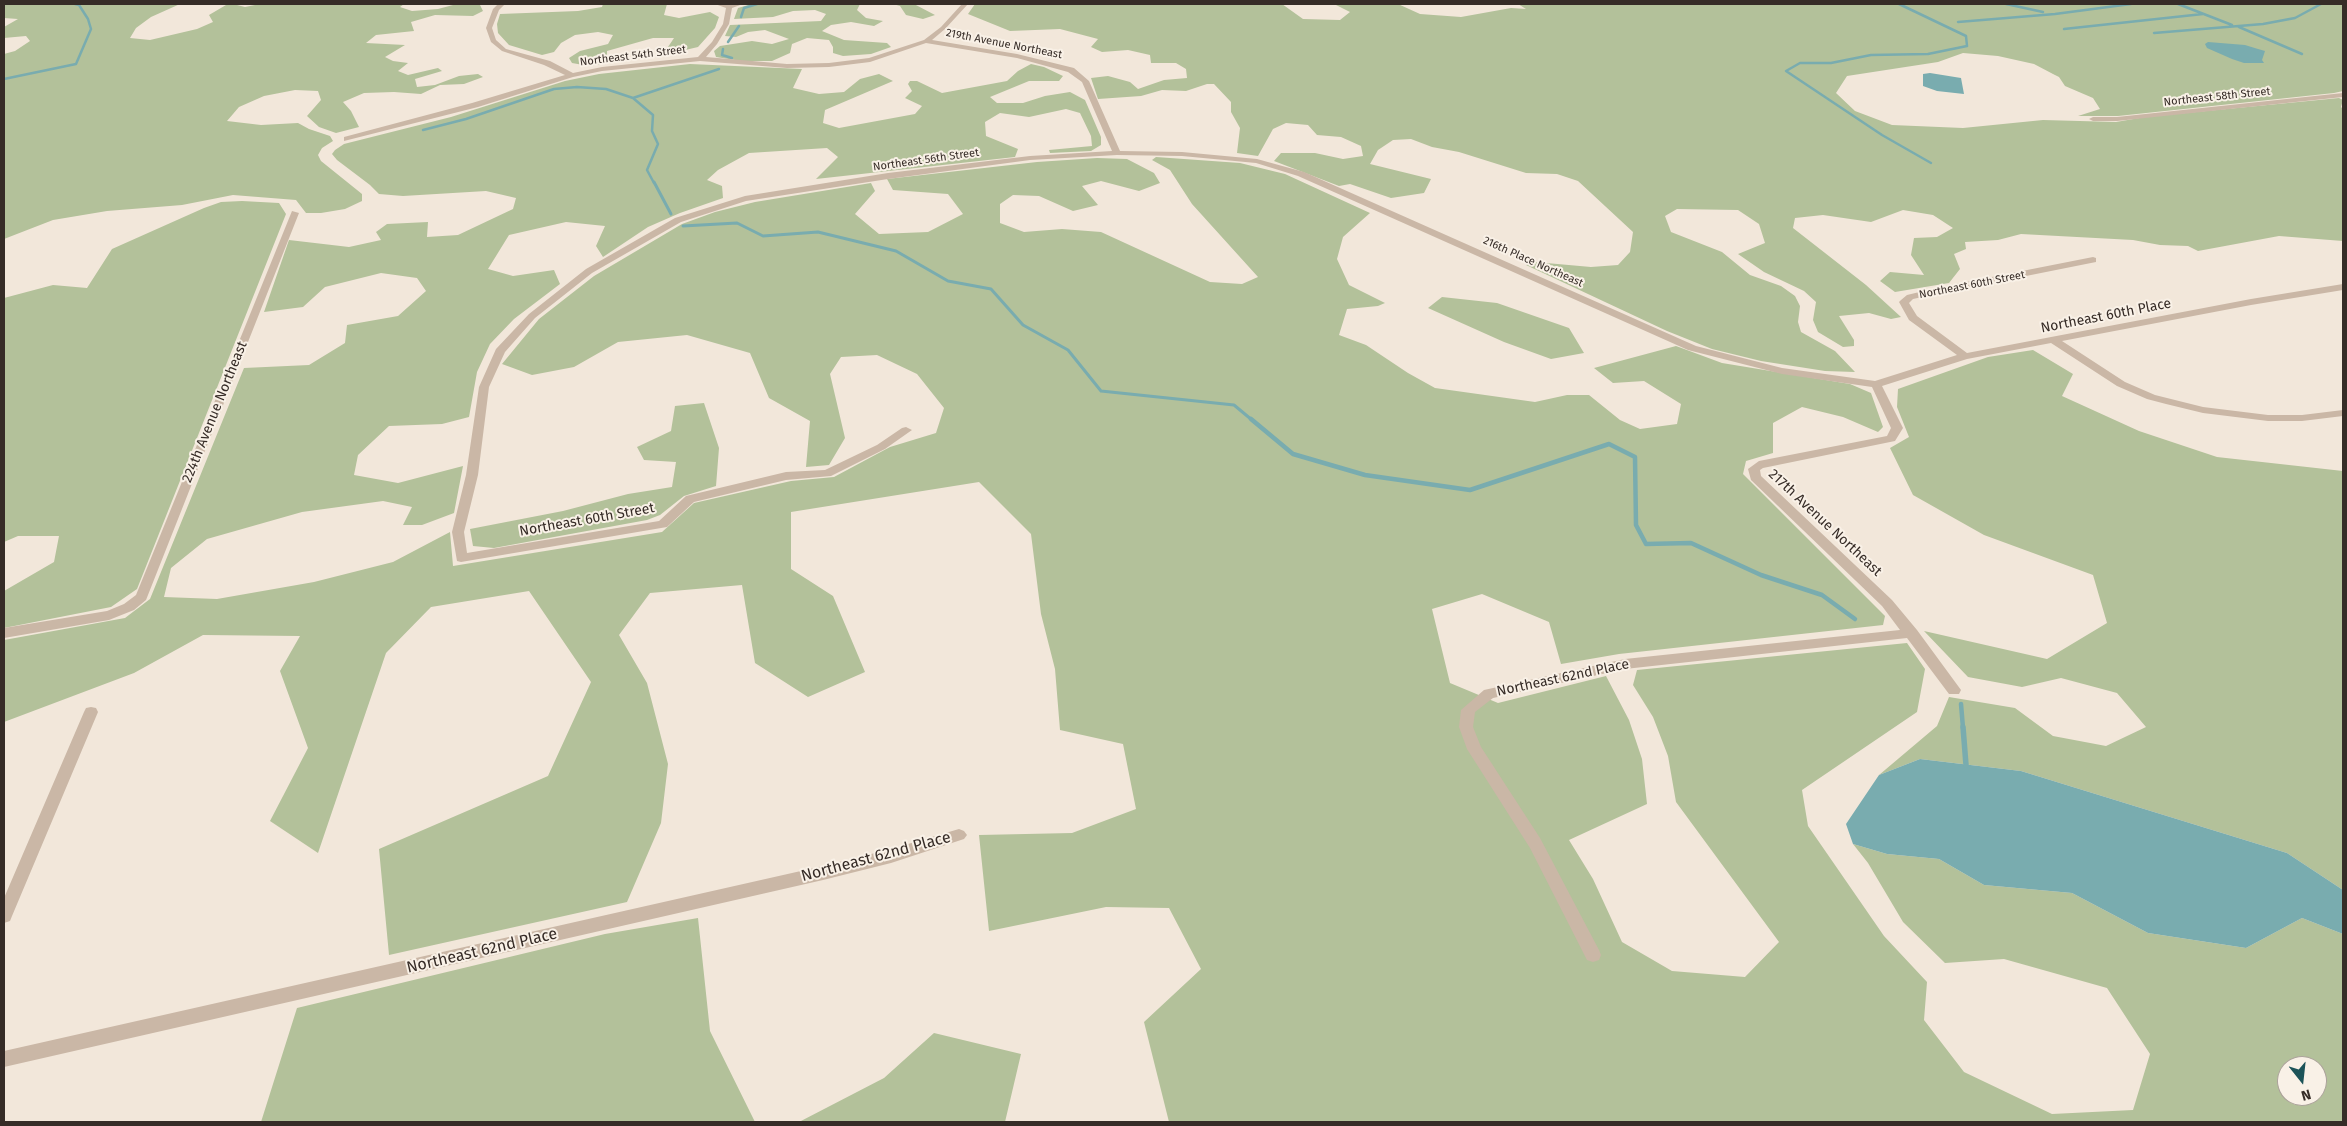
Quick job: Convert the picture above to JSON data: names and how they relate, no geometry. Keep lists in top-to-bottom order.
{
  "streets": {
    "street": [
      "219th Avenue Northeast",
      "Northeast 54th Street",
      "Northeast 58th Street",
      "Northeast 56th Street",
      "216th Place Northeast",
      "Northeast 60th Street",
      "Northeast 60th Place",
      "224th Avenue Northeast",
      "217th Avenue Northeast",
      "Northeast 62nd Place"
    ]
  },
  "crossings": [
    ["219th Avenue Northeast", "Northeast 54th Street"],
    ["219th Avenue Northeast", "Northeast 56th Street"],
    ["Northeast 56th Street", "216th Place Northeast"],
    ["Northeast 56th Street", "Northeast 60th Street"],
    ["216th Place Northeast", "Northeast 60th Place"],
    ["216th Place Northeast", "217th Avenue Northeast"],
    ["Northeast 60th Street", "Northeast 60th Place"],
    ["Northeast 60th Place", "217th Avenue Northeast"],
    ["217th Avenue Northeast", "Northeast 62nd Place"]
  ],
  "north": "bottom"
}
